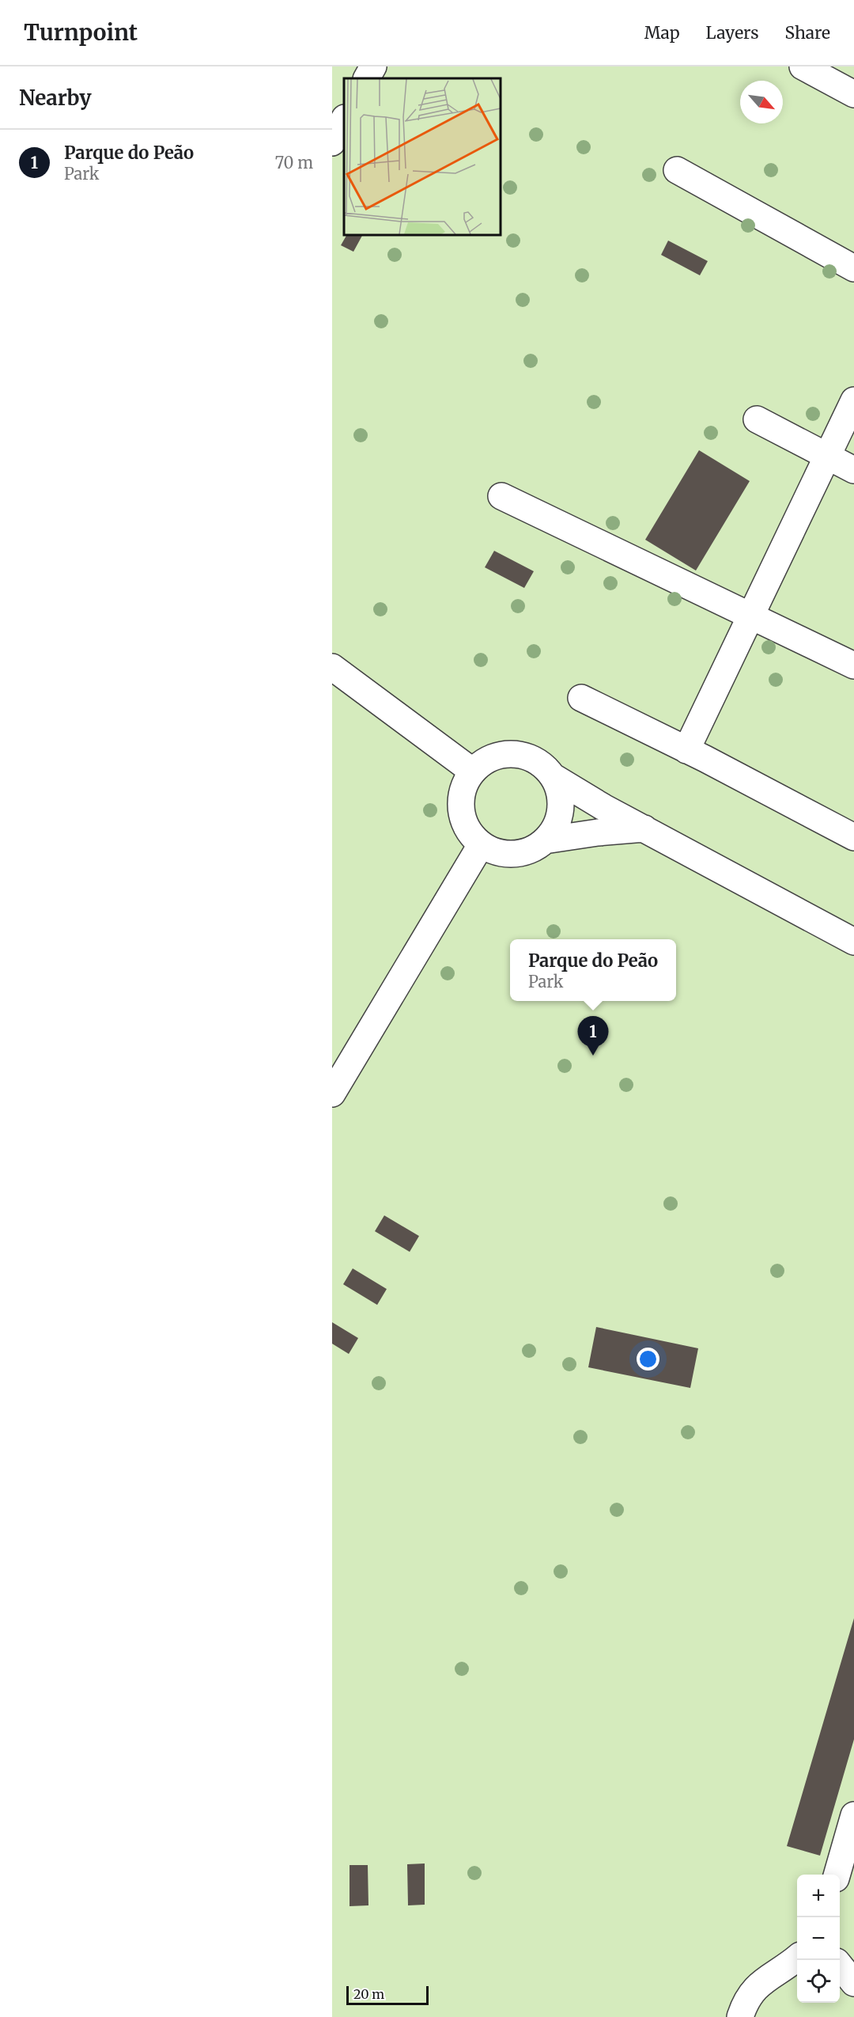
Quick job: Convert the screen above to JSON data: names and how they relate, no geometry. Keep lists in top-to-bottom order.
{
  "scale_bar": "20 m",
  "north": "bottom right",
  "page": {
    "header": "Turnpoint",
    "nav": ["Map", "Layers", "Share"],
    "heading": "Nearby",
    "list": [
      {
        "mark": "1",
        "name": "Parque do Peão",
        "note": "Park",
        "value": "70 m"
      }
    ],
    "popup": ["Parque do Peão", "Park"],
    "pins": "1",
    "map_buttons": ["+", "−"],
    "scale": "20 m"
  }
}
